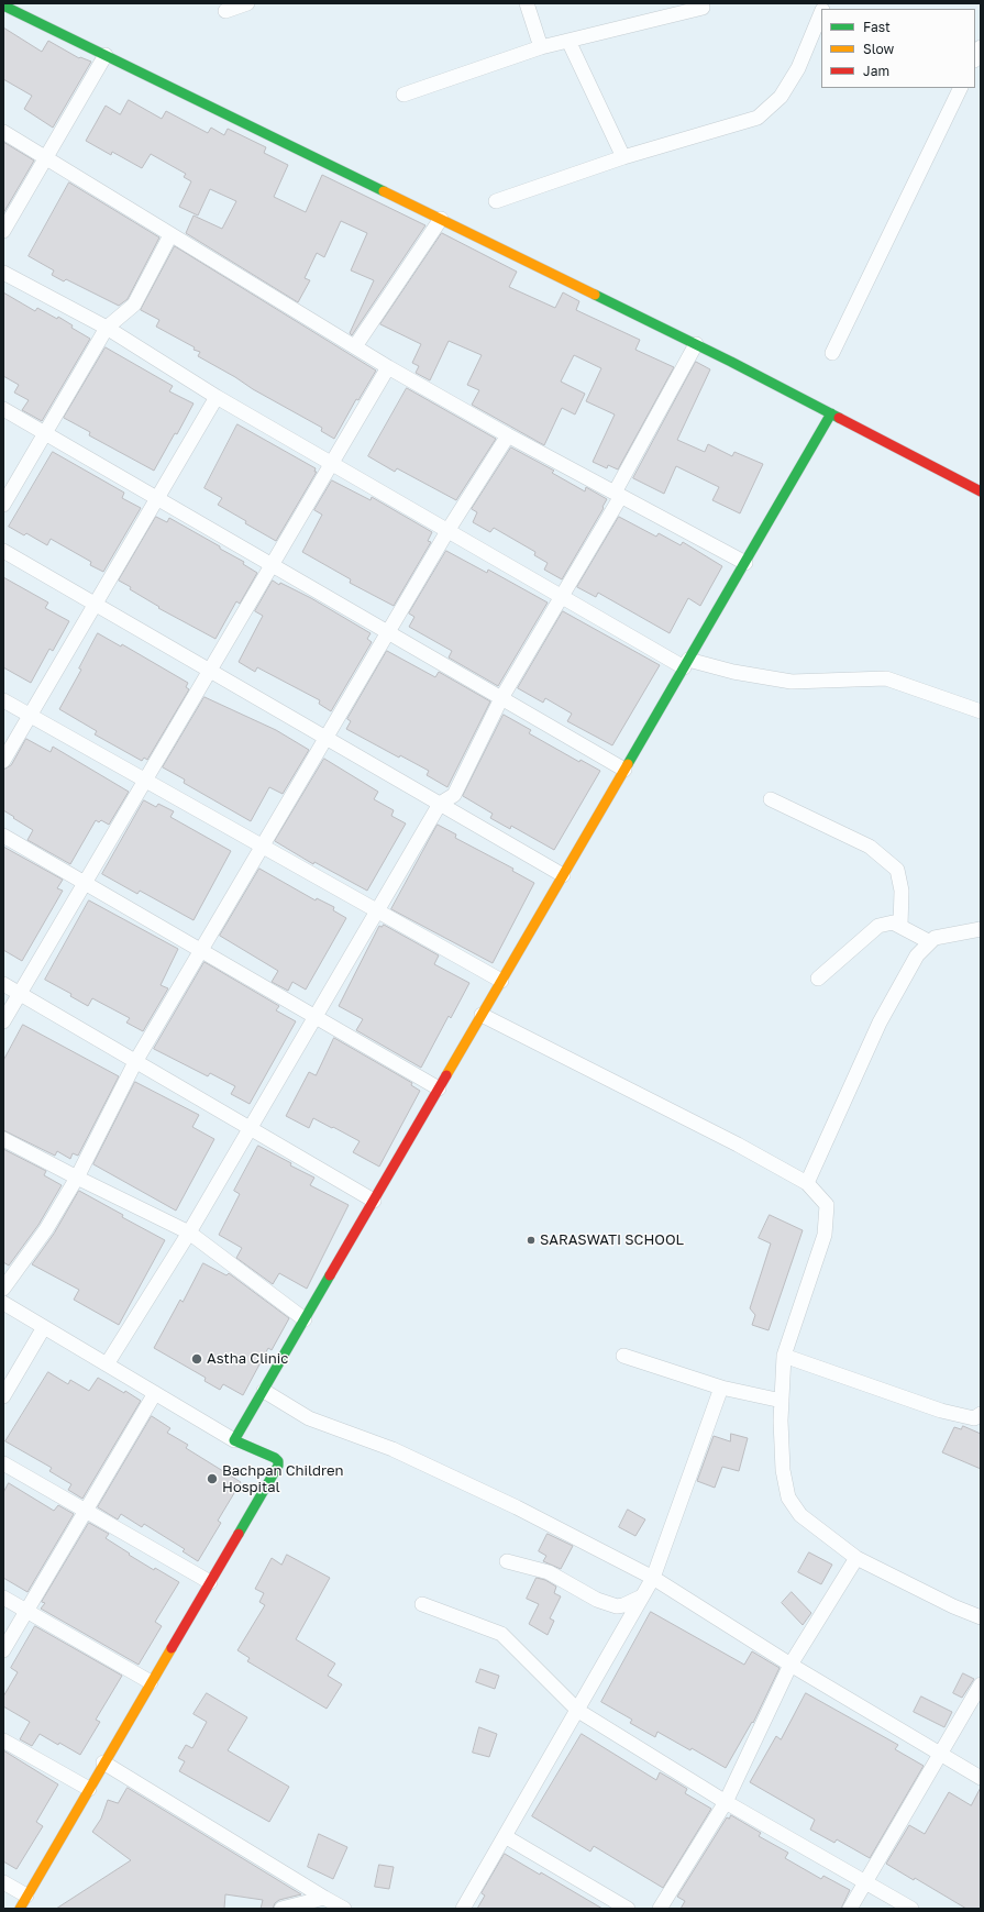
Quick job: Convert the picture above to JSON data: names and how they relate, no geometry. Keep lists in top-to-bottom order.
{
  "places": ["SARASWATI SCHOOL", "Astha Clinic", "Bachpan Children Hospital"],
  "legend": ["Fast", "Slow", "Jam"]
}
